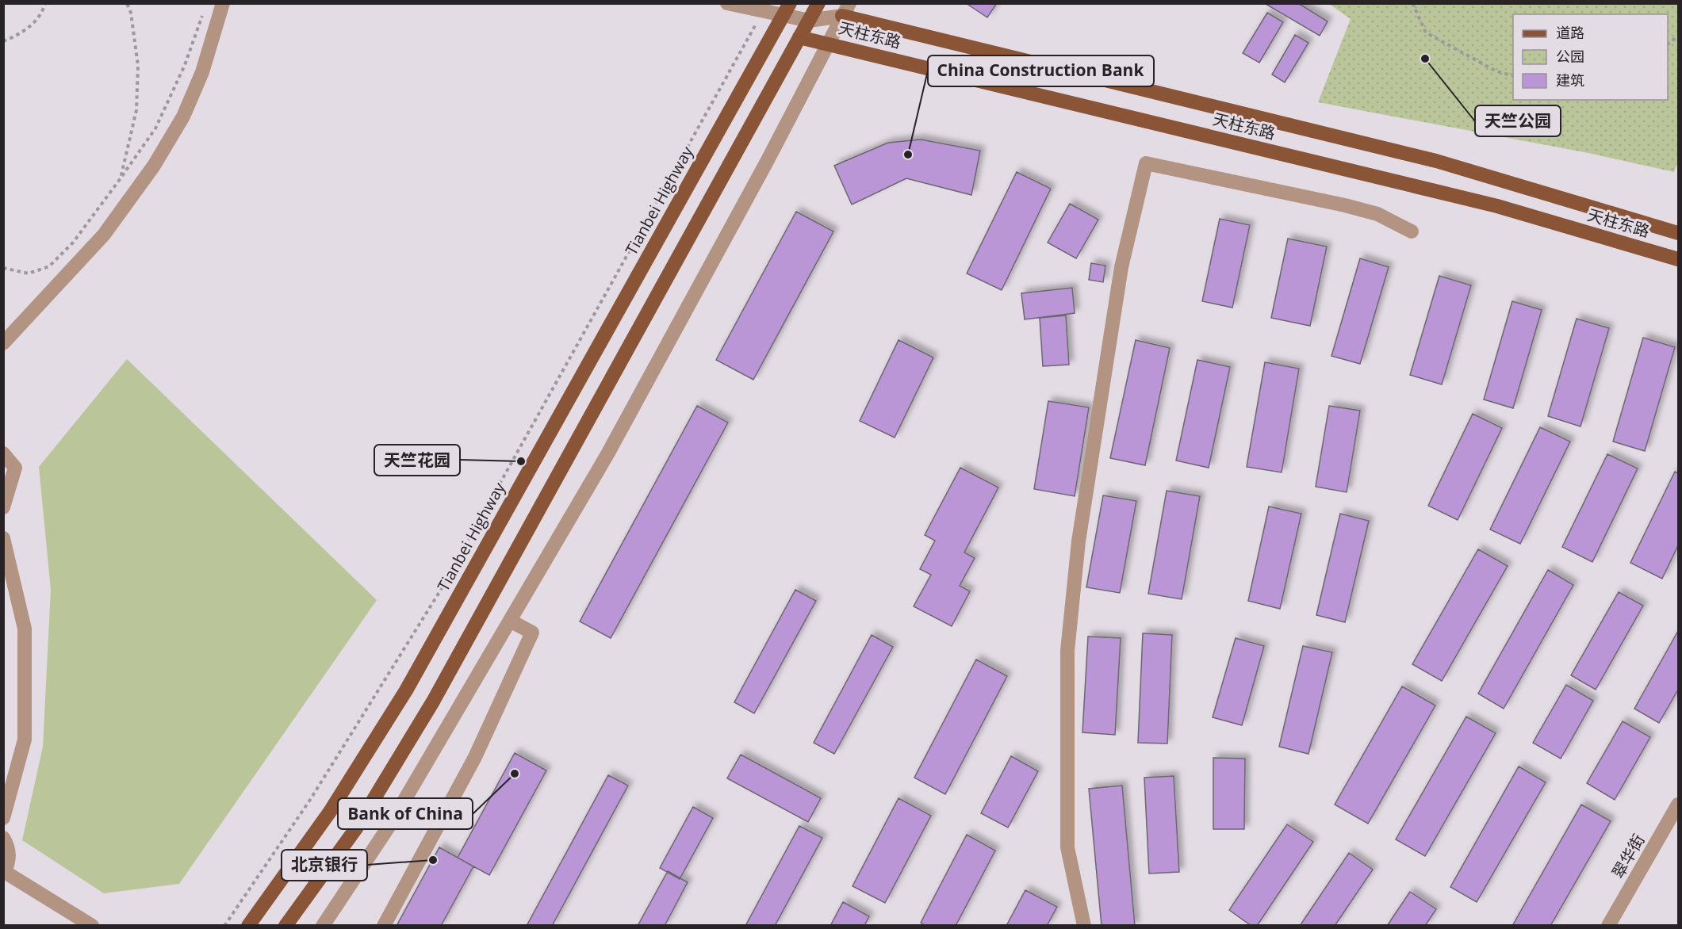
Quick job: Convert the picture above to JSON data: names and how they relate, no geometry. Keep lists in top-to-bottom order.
{
  "streets": {
    "main road": ["天柱东路", "Tianbei Highway"],
    "street": ["翠华街"]
  },
  "places": [
    "天竺公园",
    "China Construction Bank",
    "天竺花园",
    "Bank of China",
    "北京银行"
  ],
  "legend": ["道路", "公园", "建筑"]
}
